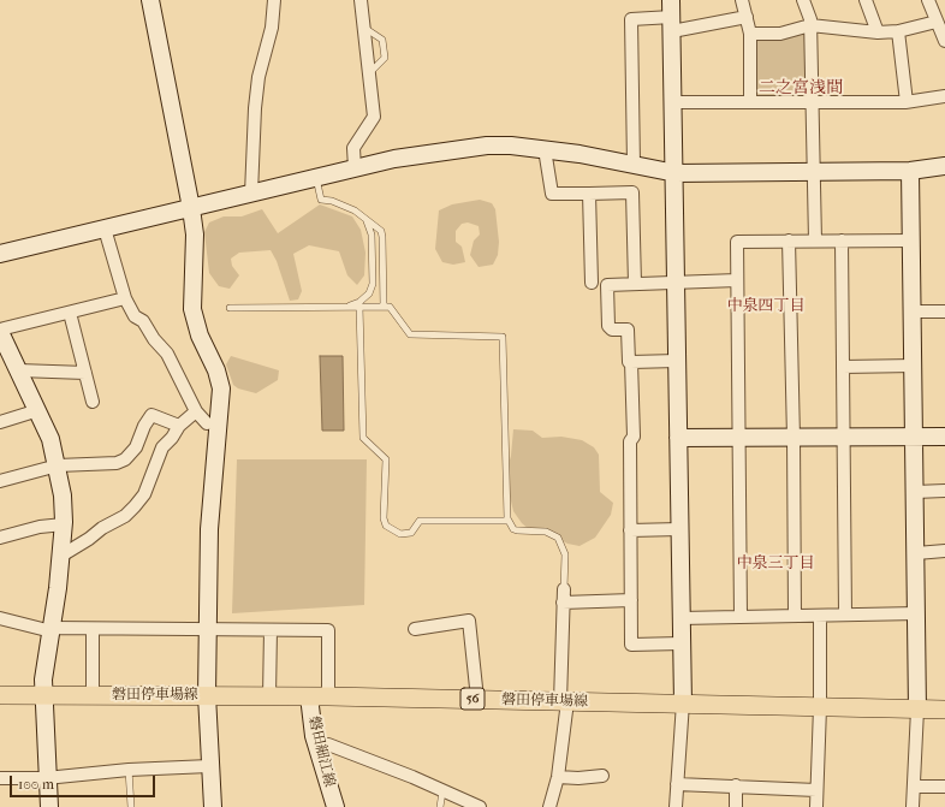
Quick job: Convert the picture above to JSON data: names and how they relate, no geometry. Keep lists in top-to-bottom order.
{
  "streets": {
    "main road": ["磐田停車場線", "56"],
    "street": ["磐田細江線"]
  },
  "crossings": [
    ["磐田停車場線", "磐田細江線"]
  ],
  "districts": ["二之宮浅間", "中泉四丁目", "中泉三丁目"],
  "scale_bar": "100 m"
}
